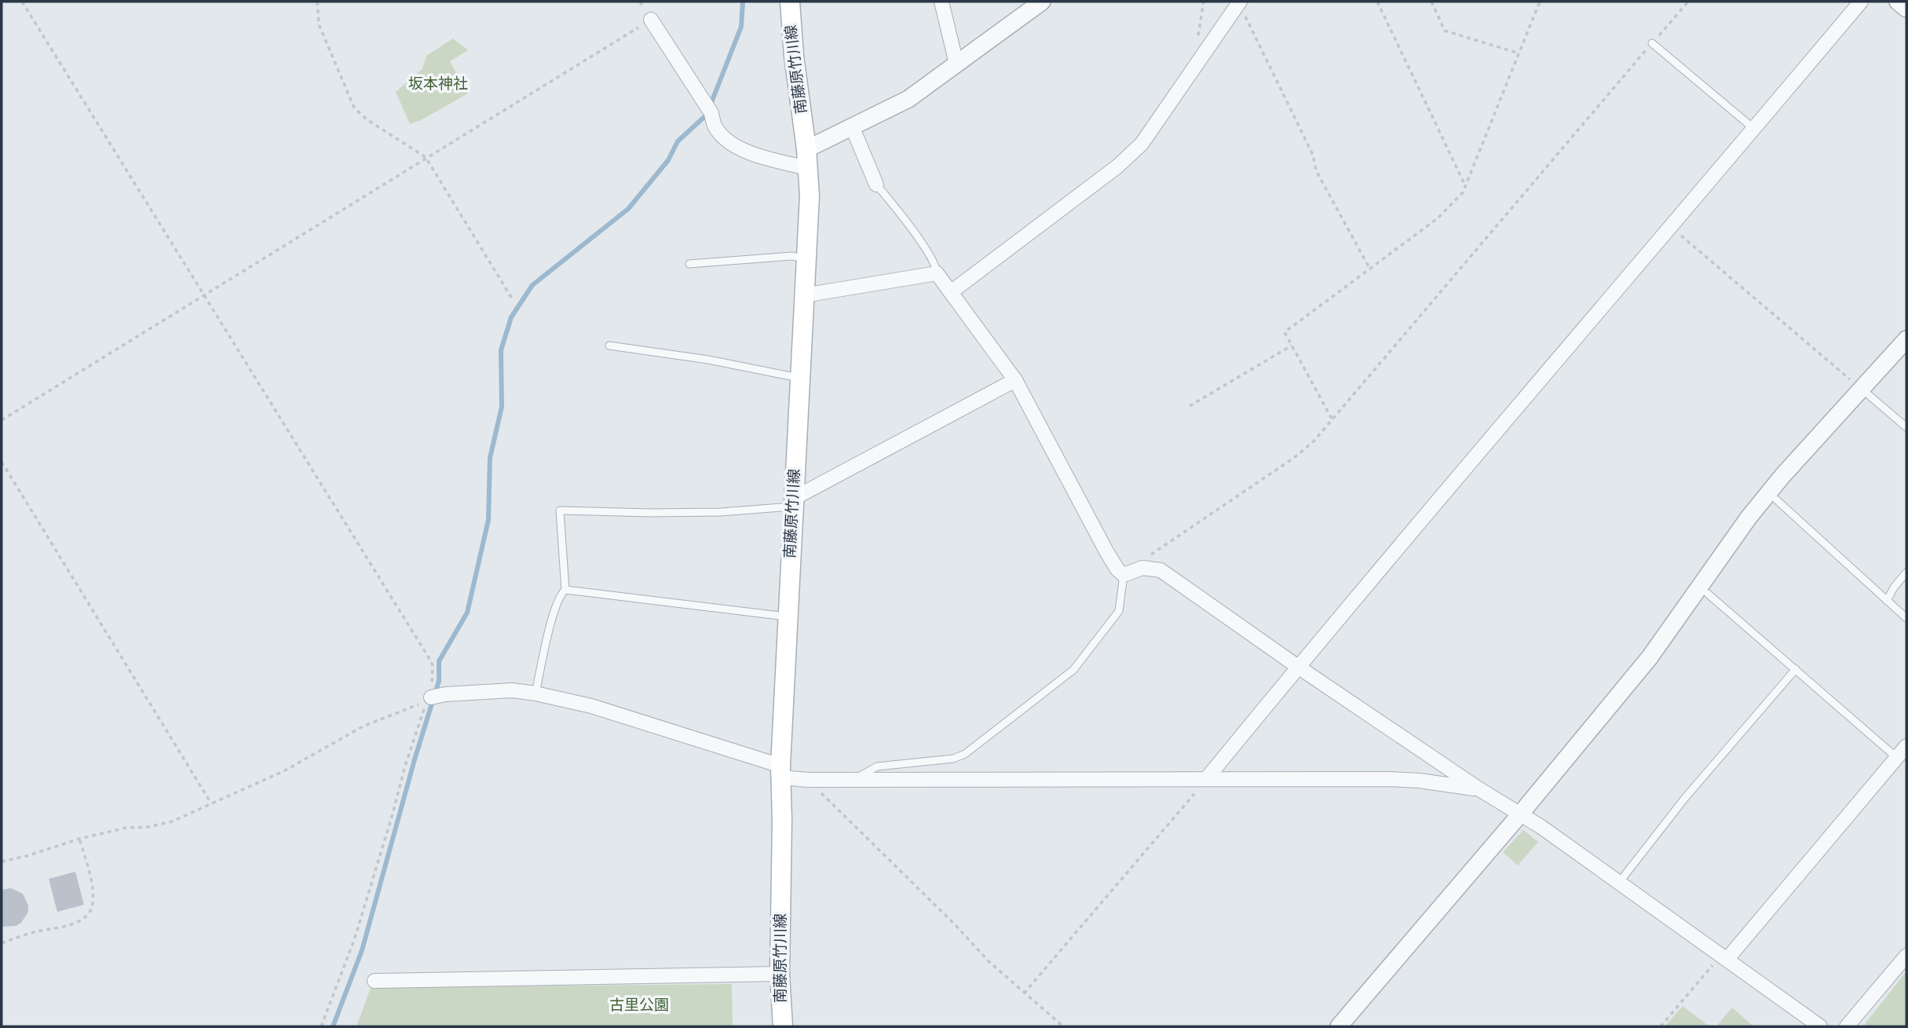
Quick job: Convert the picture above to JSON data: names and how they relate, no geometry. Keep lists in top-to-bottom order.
{
  "streets": {
    "main road": ["南藤原竹川線"]
  },
  "parks": ["坂本神社", "古里公園"]
}
